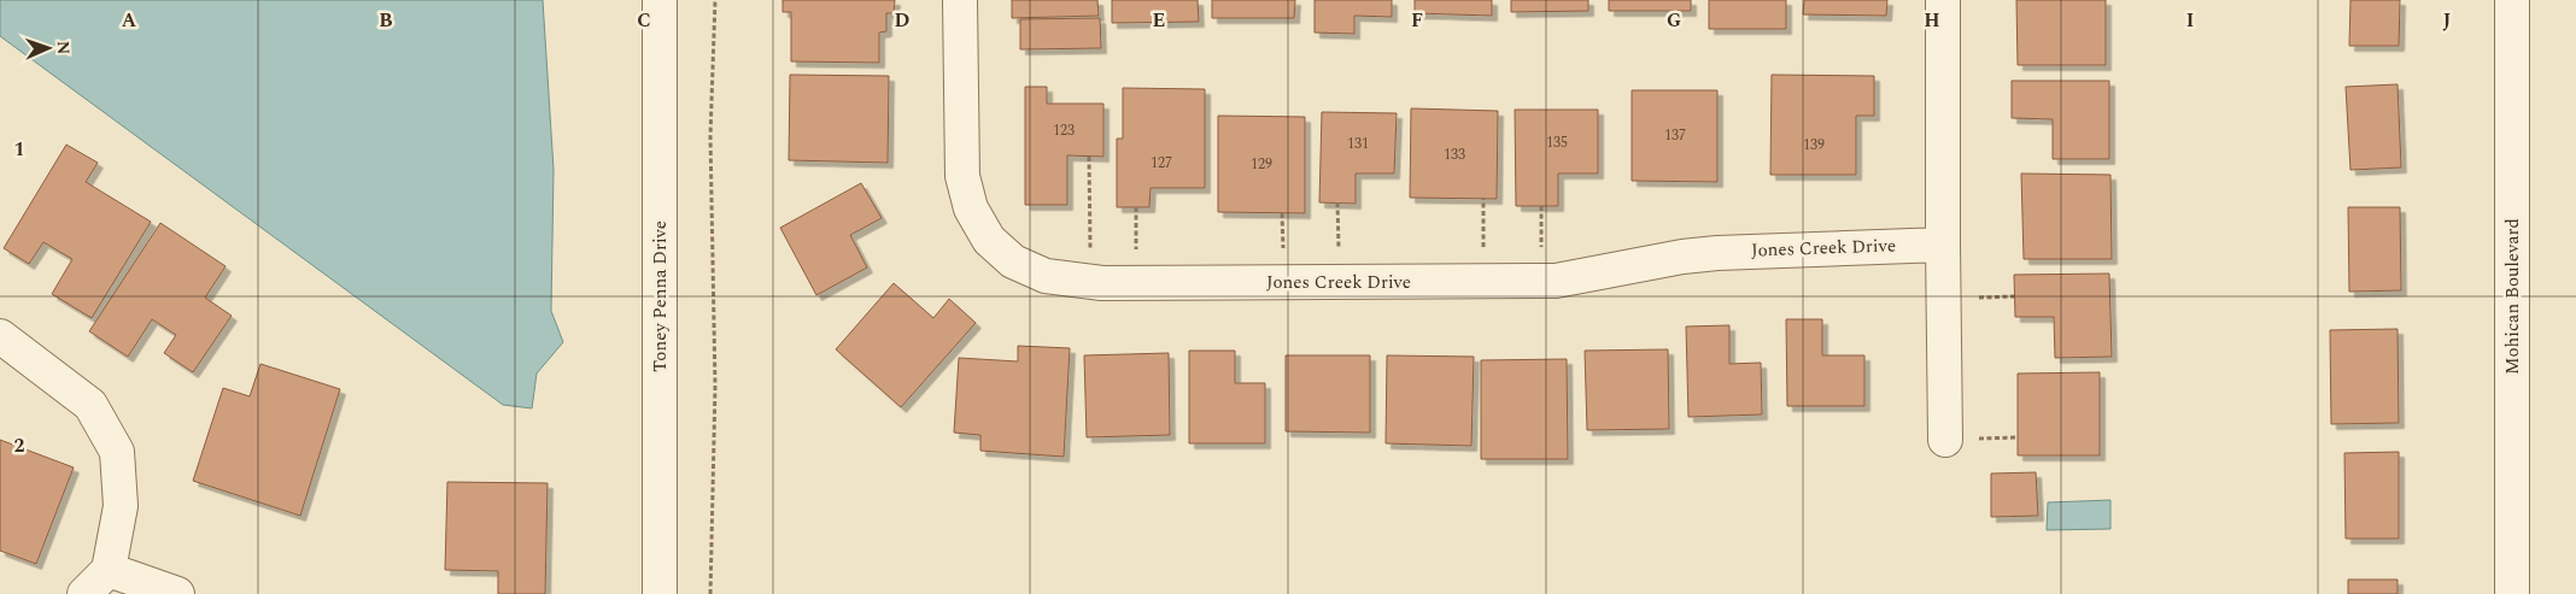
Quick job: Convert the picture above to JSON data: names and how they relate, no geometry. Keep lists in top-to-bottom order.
{
  "streets": {
    "street": ["Jones Creek Drive", "Toney Penna Drive", "Mohican Boulevard"]
  },
  "house_numbers": [
    "123",
    "137",
    "135",
    "131",
    "139",
    "133",
    "127",
    "129"
  ],
  "north": "right",
  "grid": {
    "columns": [
      "A",
      "B",
      "C",
      "D",
      "E",
      "F",
      "G",
      "H",
      "I",
      "J"
    ],
    "rows": ["1", "2"]
  }
}
